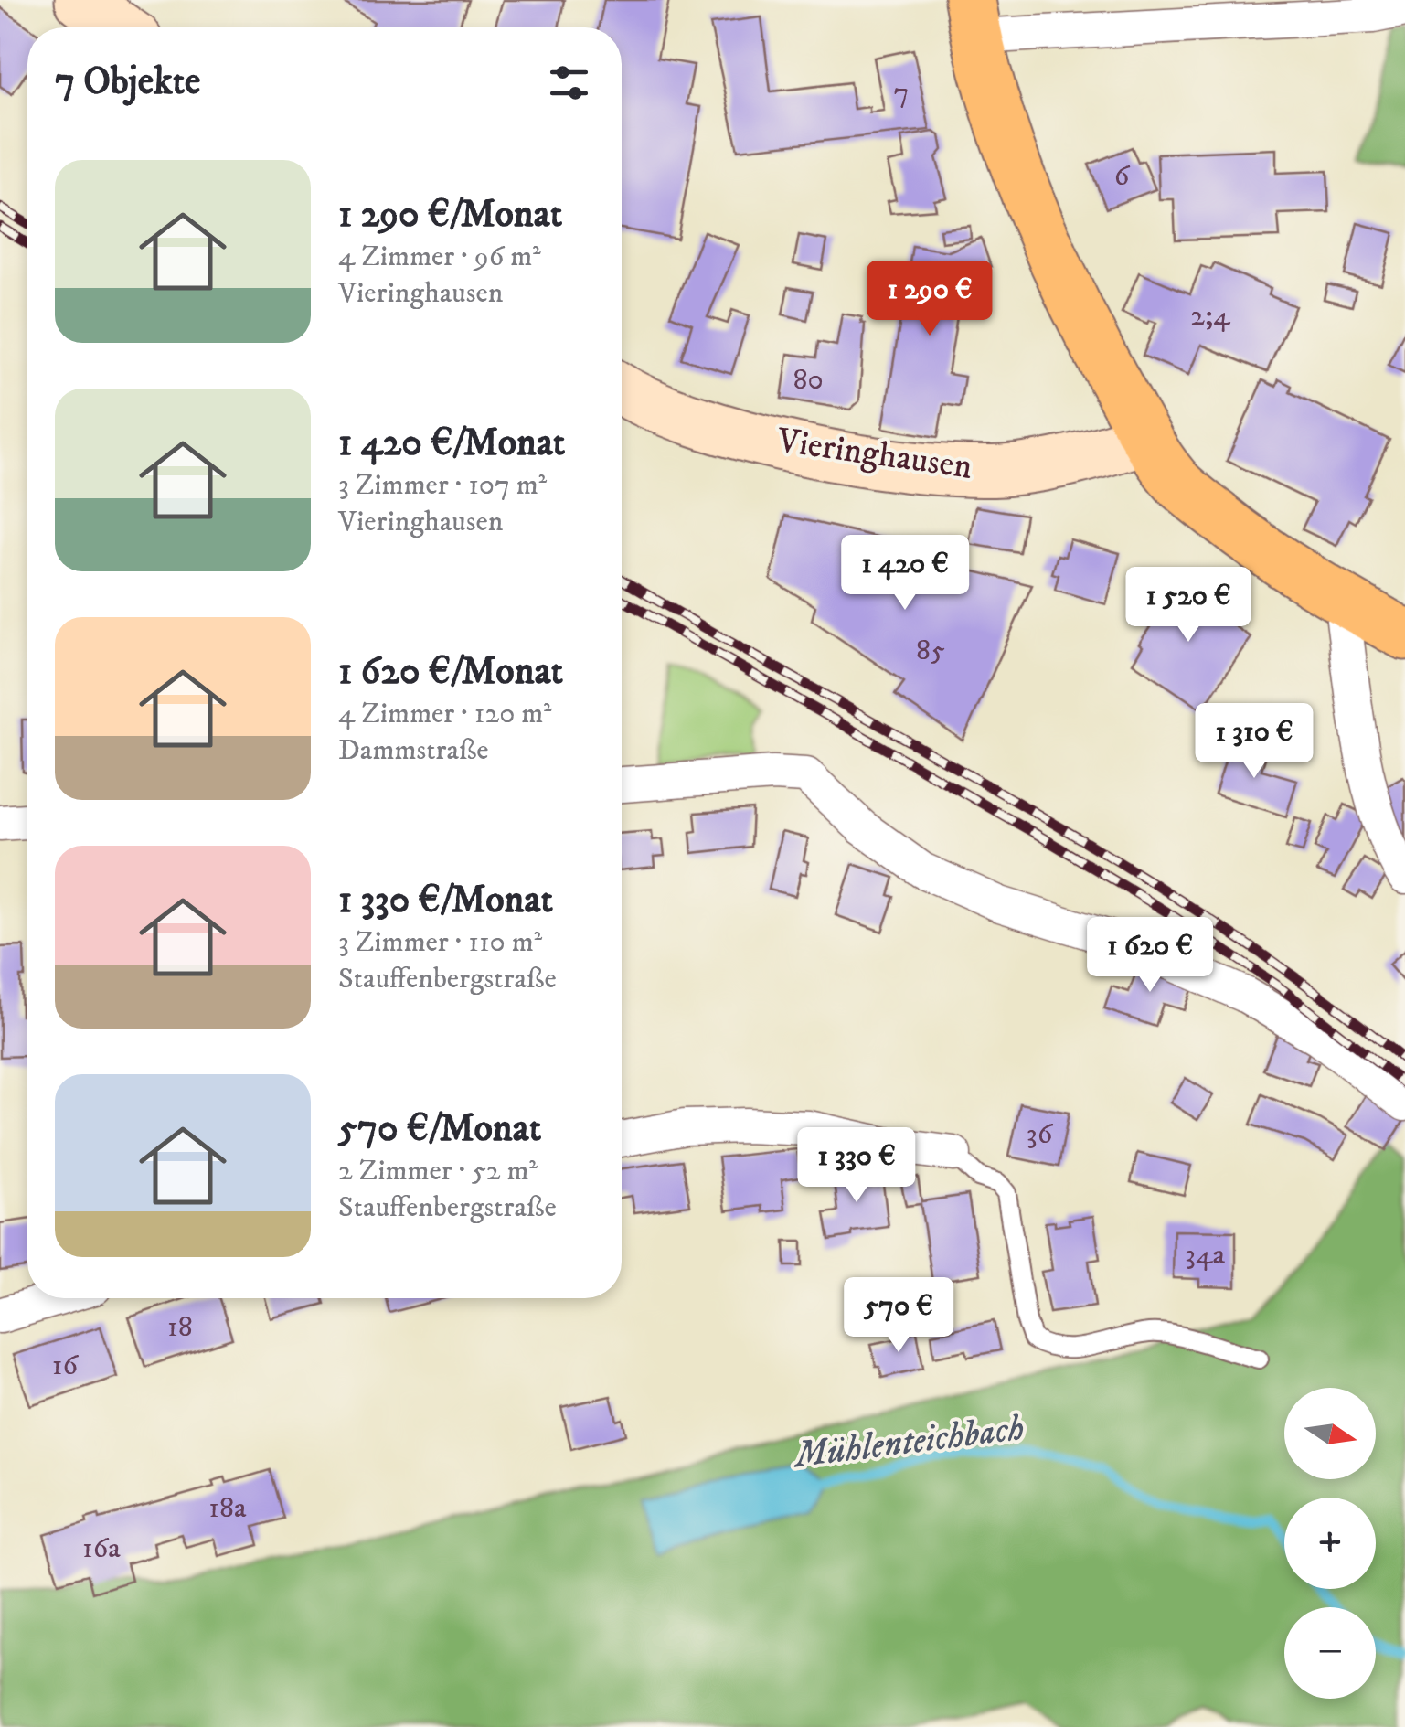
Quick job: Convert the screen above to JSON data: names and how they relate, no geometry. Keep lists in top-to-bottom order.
{
  "streets": {
    "main road": ["Vieringhausen"]
  },
  "water": ["Mühlenteichbach"],
  "house_numbers": [
    "7",
    "6",
    "2;4",
    "80",
    "85",
    "36",
    "34a",
    "18",
    "16",
    "18a",
    "16a"
  ],
  "north": "right",
  "page": {
    "heading": "7 Objekte",
    "list": [
      {
        "name": "1 290 €/Monat",
        "note": "4 Zimmer · 96 m² · Vieringhausen"
      },
      {
        "name": "1 420 €/Monat",
        "note": "3 Zimmer · 107 m² · Vieringhausen"
      },
      {
        "name": "1 620 €/Monat",
        "note": "4 Zimmer · 120 m² · Dammstraße"
      },
      {
        "name": "1 330 €/Monat",
        "note": "3 Zimmer · 110 m² · Stauffenbergstraße"
      },
      {
        "name": "570 €/Monat",
        "note": "2 Zimmer · 52 m² · Stauffenbergstraße"
      }
    ],
    "price": [
      "1 290 €",
      "1 420 €",
      "1 520 €",
      "1 310 €",
      "1 620 €",
      "1 330 €",
      "570 €"
    ],
    "map_buttons": ["+", "−"]
  }
}
